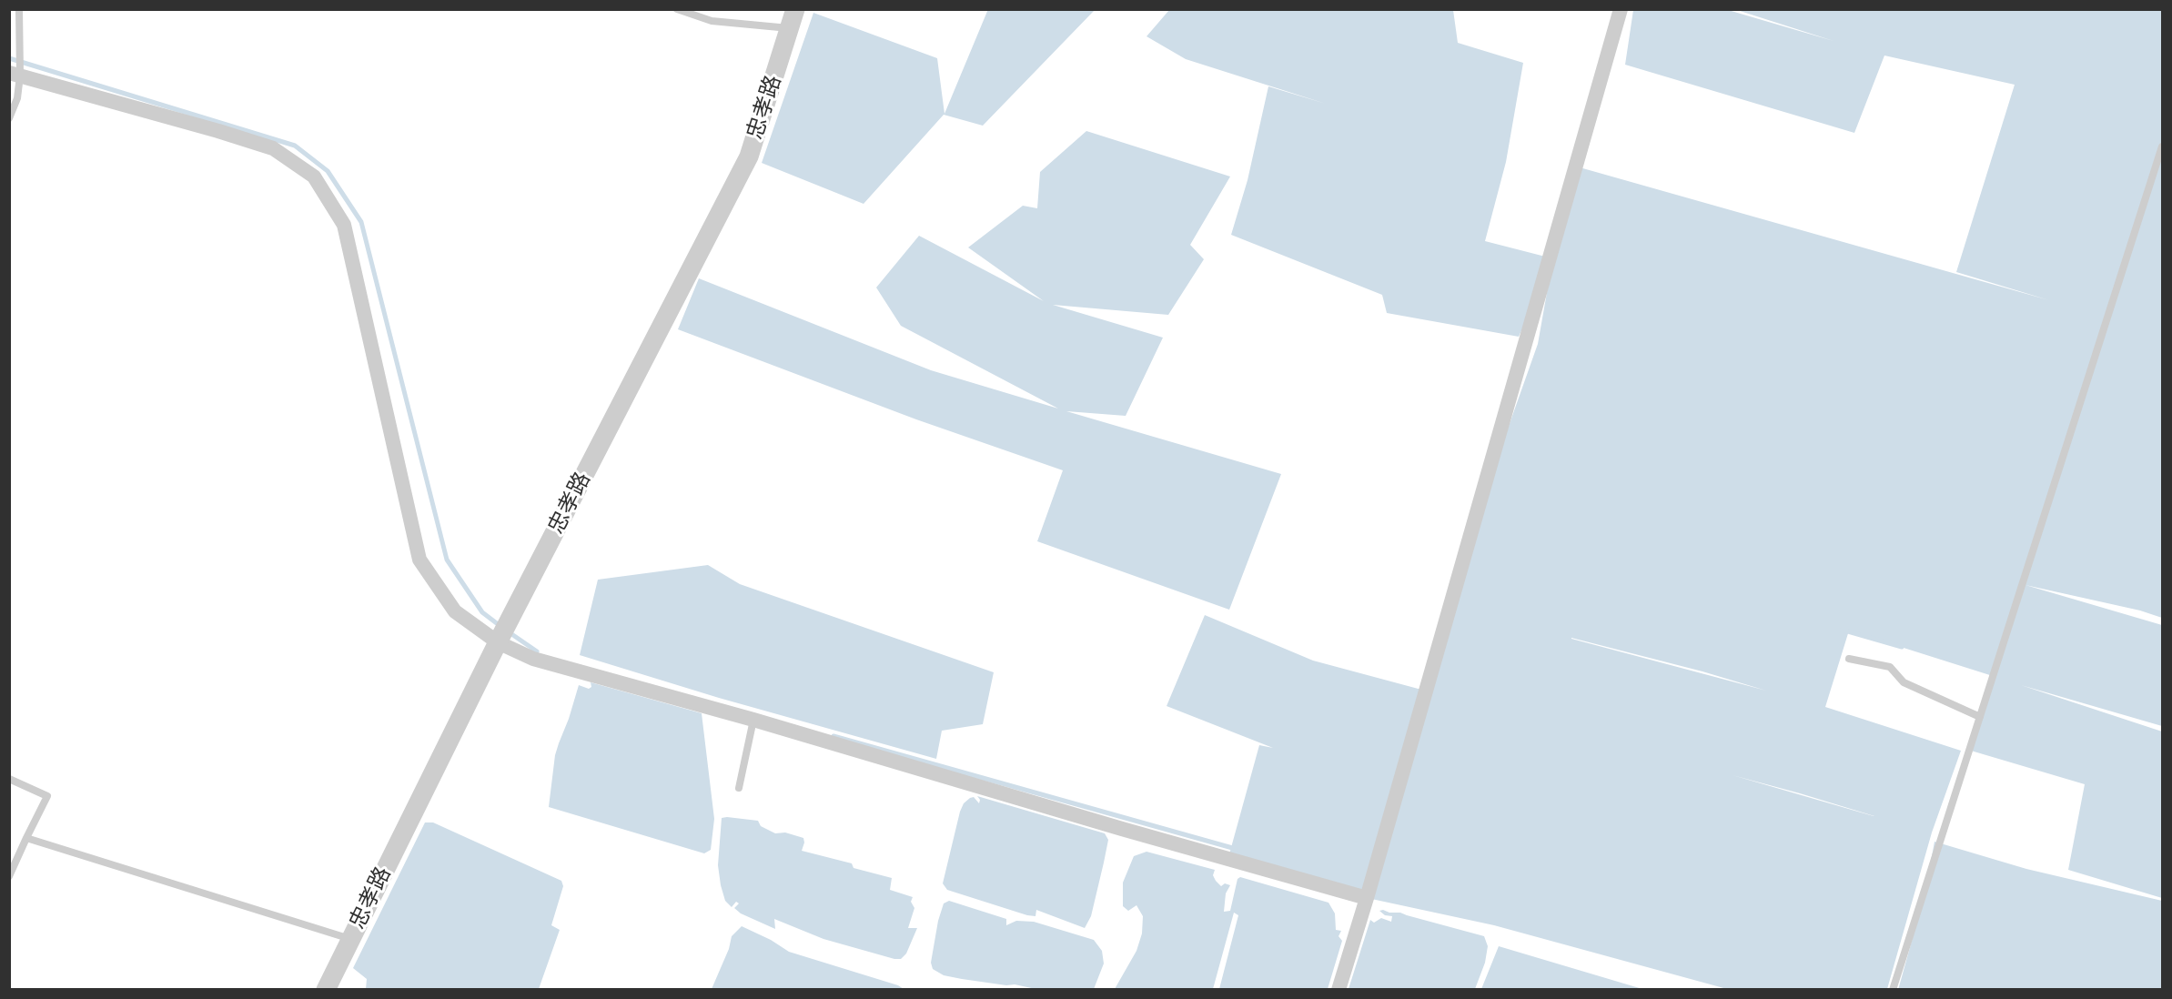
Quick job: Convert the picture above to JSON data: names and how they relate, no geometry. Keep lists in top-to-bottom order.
{
  "streets": {
    "street": ["忠孝路"]
  }
}
